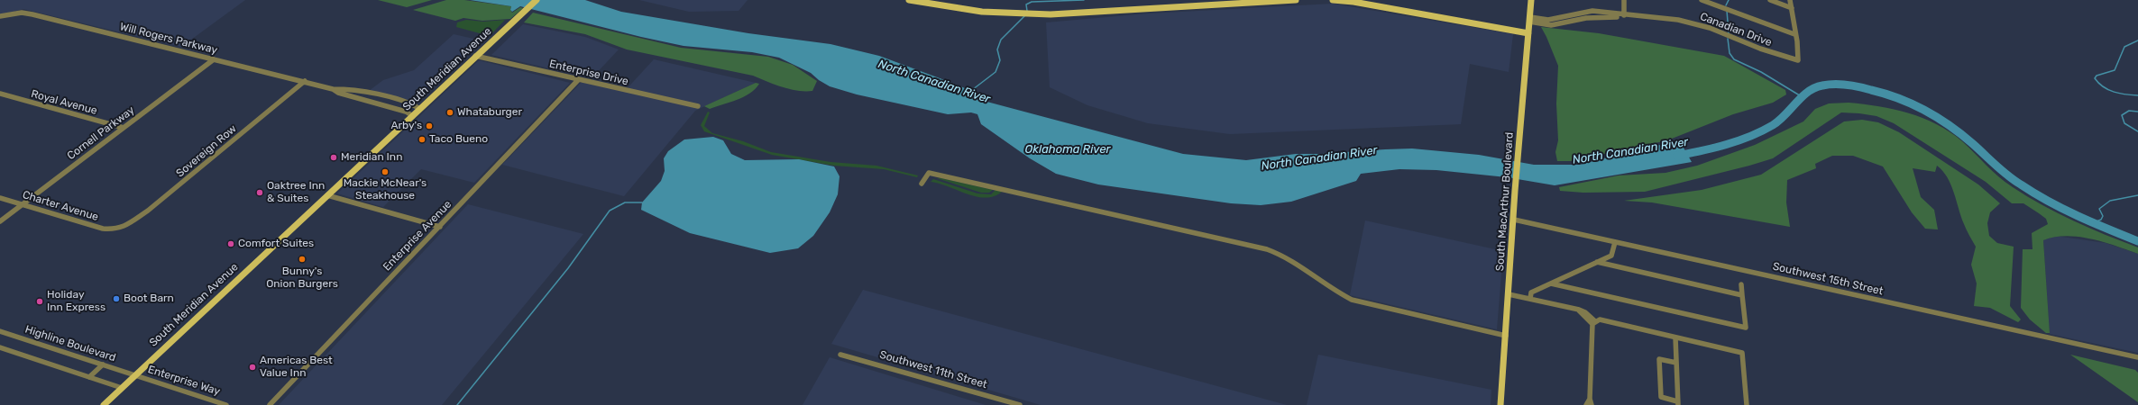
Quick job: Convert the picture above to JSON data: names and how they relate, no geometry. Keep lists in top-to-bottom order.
{
  "streets": {
    "main road": ["South Meridian Avenue", "South MacArthur Boulevard"],
    "street": [
      "Canadian Drive",
      "Will Rogers Parkway",
      "Enterprise Drive",
      "Royal Avenue",
      "Cornell Parkway",
      "Sovereign Row",
      "Charter Avenue",
      "Enterprise Avenue",
      "Southwest 15th Street",
      "Highline Boulevard",
      "Southwest 11th Street",
      "Enterprise Way"
    ]
  },
  "crossings": [
    ["Canadian Drive", "South MacArthur Boulevard"],
    ["Will Rogers Parkway", "South Meridian Avenue"],
    ["Will Rogers Parkway", "Cornell Parkway"],
    ["Will Rogers Parkway", "Sovereign Row"],
    ["South Meridian Avenue", "Enterprise Drive"],
    ["South Meridian Avenue", "Highline Boulevard"],
    ["South Meridian Avenue", "Enterprise Way"],
    ["Enterprise Drive", "Enterprise Avenue"],
    ["Royal Avenue", "Cornell Parkway"],
    ["Cornell Parkway", "Charter Avenue"],
    ["Sovereign Row", "Charter Avenue"],
    ["South MacArthur Boulevard", "Southwest 15th Street"],
    ["Highline Boulevard", "Enterprise Way"]
  ],
  "water": ["North Canadian River", "Oklahoma River"],
  "places": [
    "Whataburger",
    "Arby's",
    "Taco Bueno",
    "Meridian Inn",
    "Mackie McNear's Steakhouse",
    "Oaktree Inn & Suites",
    "Comfort Suites",
    "Bunny's Onion Burgers",
    "Boot Barn",
    "Holiday Inn Express",
    "Americas Best Value Inn"
  ]
}
